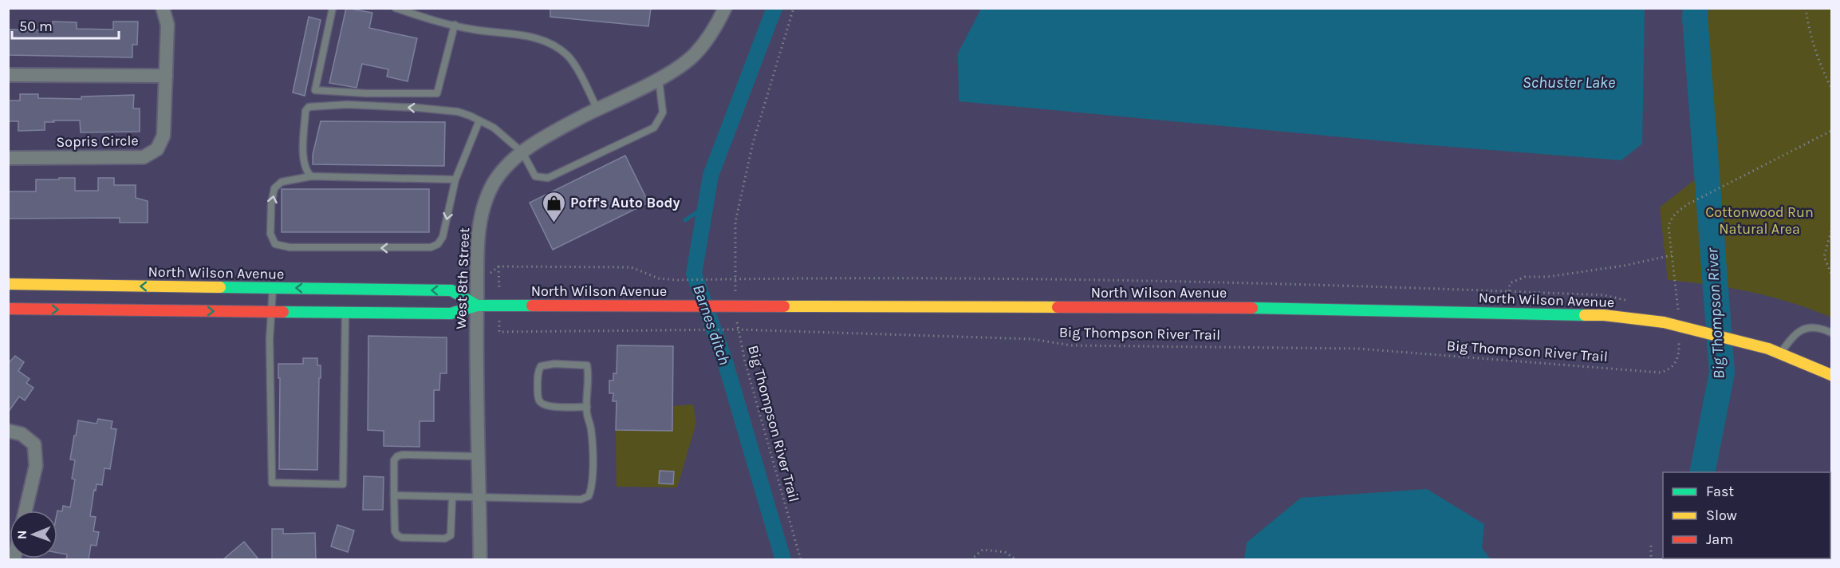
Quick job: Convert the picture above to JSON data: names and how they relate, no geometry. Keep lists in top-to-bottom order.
{
  "streets": {
    "main road": ["North Wilson Avenue"],
    "street": ["Sopris Circle", "West 8th Street"],
    "path": ["Big Thompson River Trail"]
  },
  "crossings": [
    ["North Wilson Avenue", "West 8th Street"]
  ],
  "water": ["Schuster Lake", "Big Thompson River", "Barnes ditch"],
  "parks": ["Cottonwood Run Natural Area"],
  "places": {
    "shop": ["Poff's Auto Body"]
  },
  "legend": ["Fast", "Slow", "Jam"],
  "scale_bar": "50 m",
  "north": "left"
}
